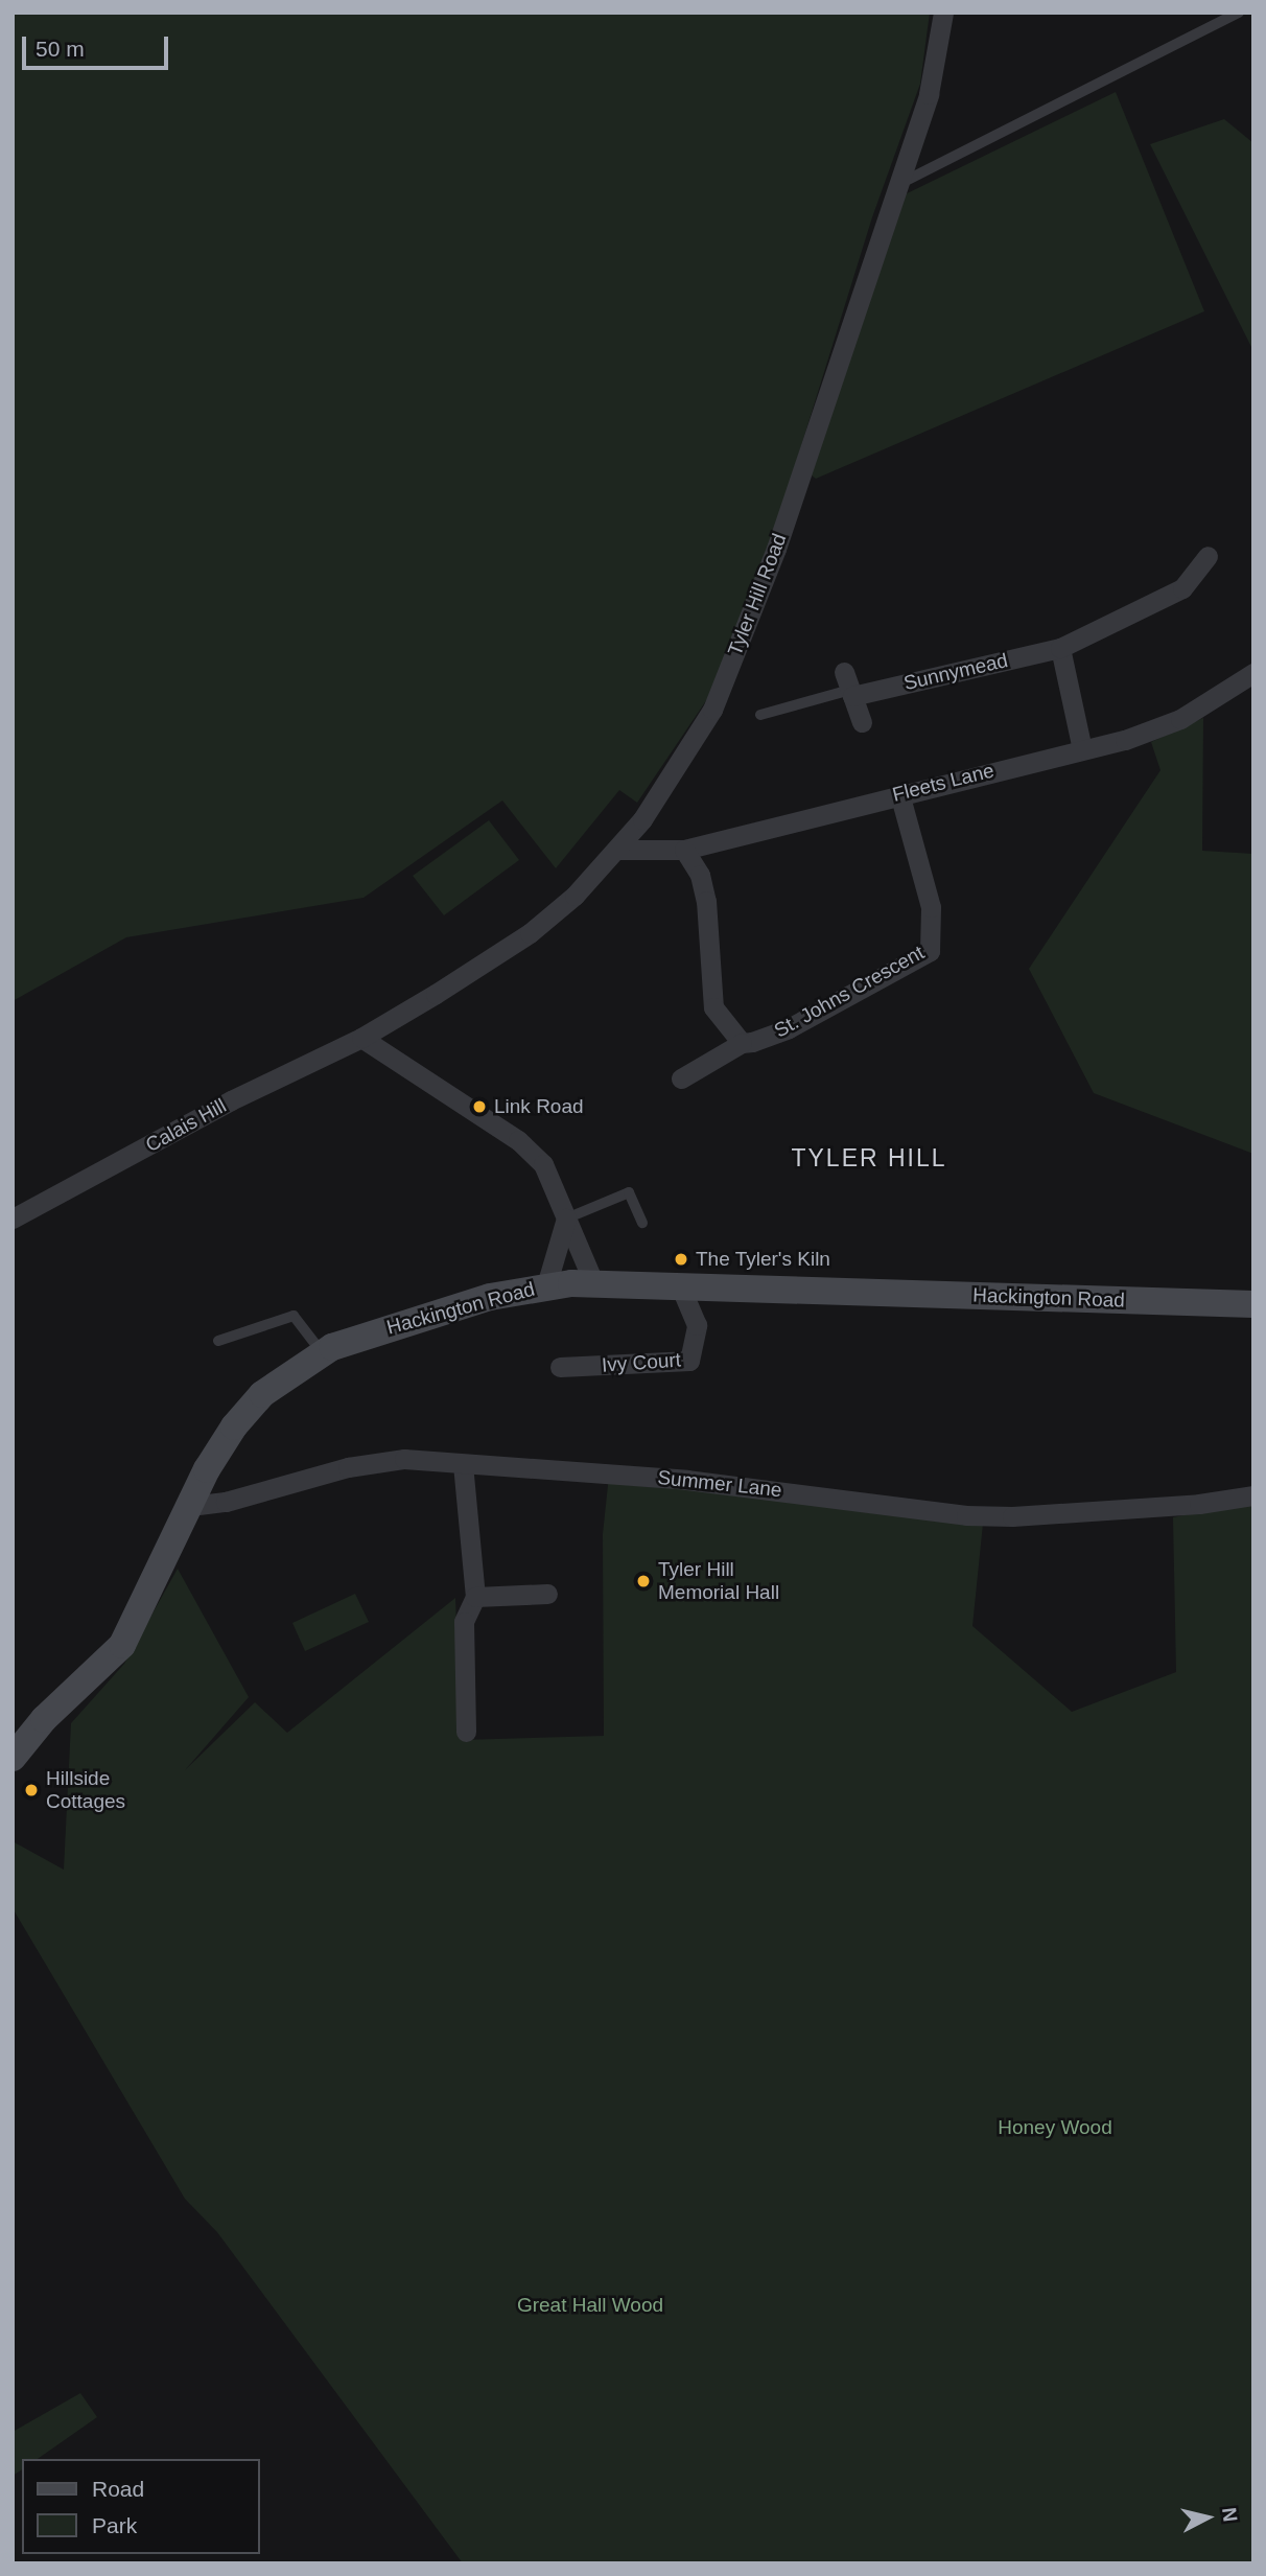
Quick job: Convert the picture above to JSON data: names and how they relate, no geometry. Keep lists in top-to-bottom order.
{
  "streets": {
    "street": [
      "Tyler Hill Road",
      "Sunnymead",
      "Fleets Lane",
      "St. Johns Crescent",
      "Calais Hill",
      "Hackington Road",
      "Ivy Court",
      "Summer Lane"
    ]
  },
  "crossings": [
    ["Tyler Hill Road", "Fleets Lane"],
    ["Tyler Hill Road", "Calais Hill"],
    ["Fleets Lane", "St. Johns Crescent"],
    ["Hackington Road", "Ivy Court"],
    ["Hackington Road", "Summer Lane"]
  ],
  "districts": ["TYLER HILL"],
  "parks": ["Honey Wood", "Great Hall Wood"],
  "places": [
    "Link Road",
    "The Tyler's Kiln",
    "Tyler Hill Memorial Hall",
    "Hillside Cottages"
  ],
  "legend": ["Road", "Park"],
  "scale_bar": "50 m",
  "north": "right"
}
